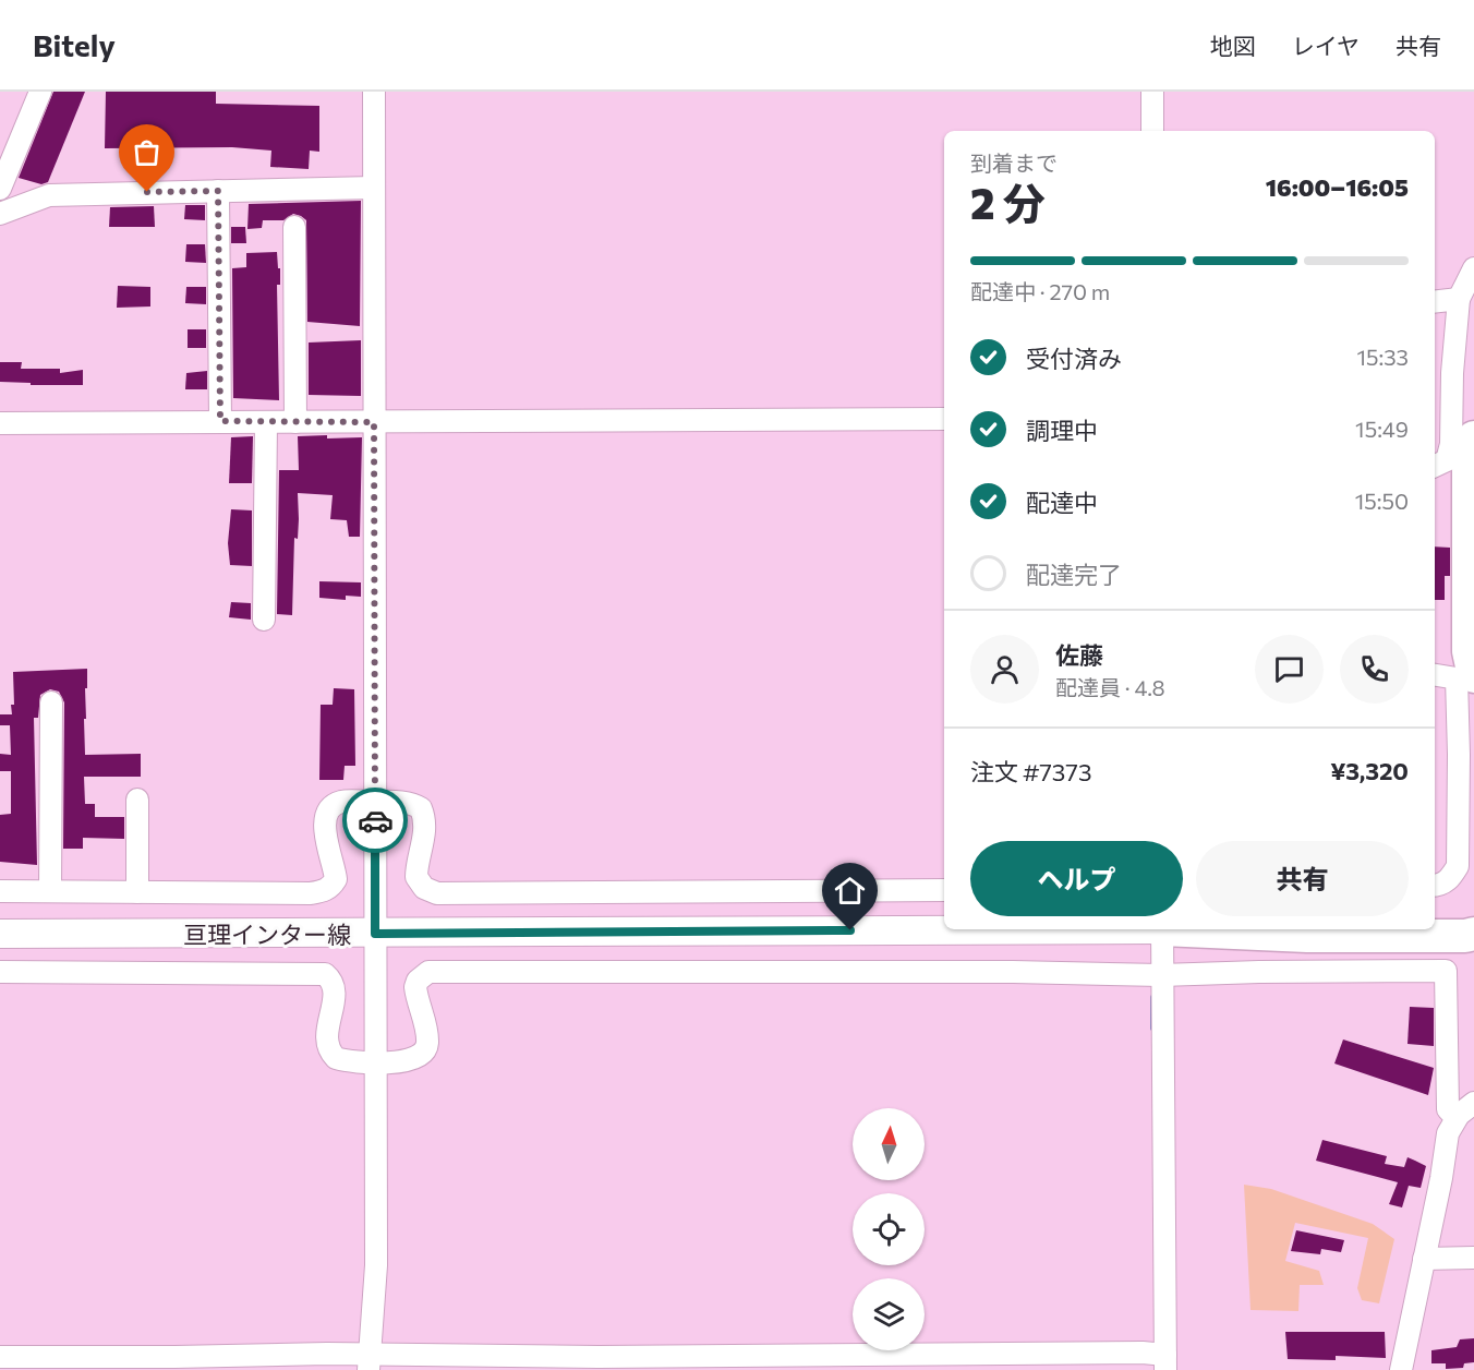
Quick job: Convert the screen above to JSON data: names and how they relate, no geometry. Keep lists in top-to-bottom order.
{
  "streets": {
    "main road": ["亘理インター線"]
  },
  "north": "top",
  "page": {
    "header": "Bitely",
    "nav": ["地図", "レイヤ", "共有"],
    "heading": ["2 分", "到着まで", "16:00–16:05"],
    "panel": [
      "佐藤",
      "配達員 · 4.8",
      "注文 #7373",
      "¥3,320"
    ],
    "bar": "配達中 · 270 m",
    "list": [
      ["受付済み", "15:33"],
      ["調理中", "15:49"],
      ["配達中", "15:50"],
      "配達完了"
    ],
    "buttons": ["ヘルプ", "共有"]
  }
}
